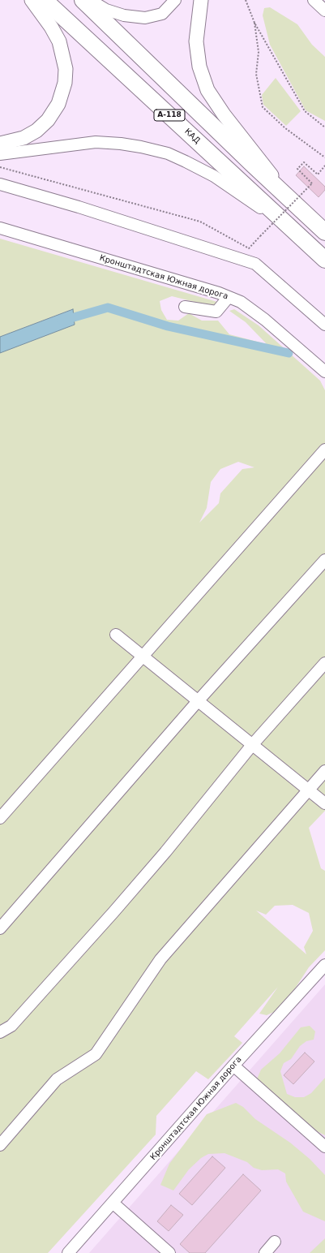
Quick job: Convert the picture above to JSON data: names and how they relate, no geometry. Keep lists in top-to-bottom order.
{
  "streets": {
    "highway": ["А-118", "КАД"],
    "street": ["Кронштадтская Южная дорога"]
  }
}
